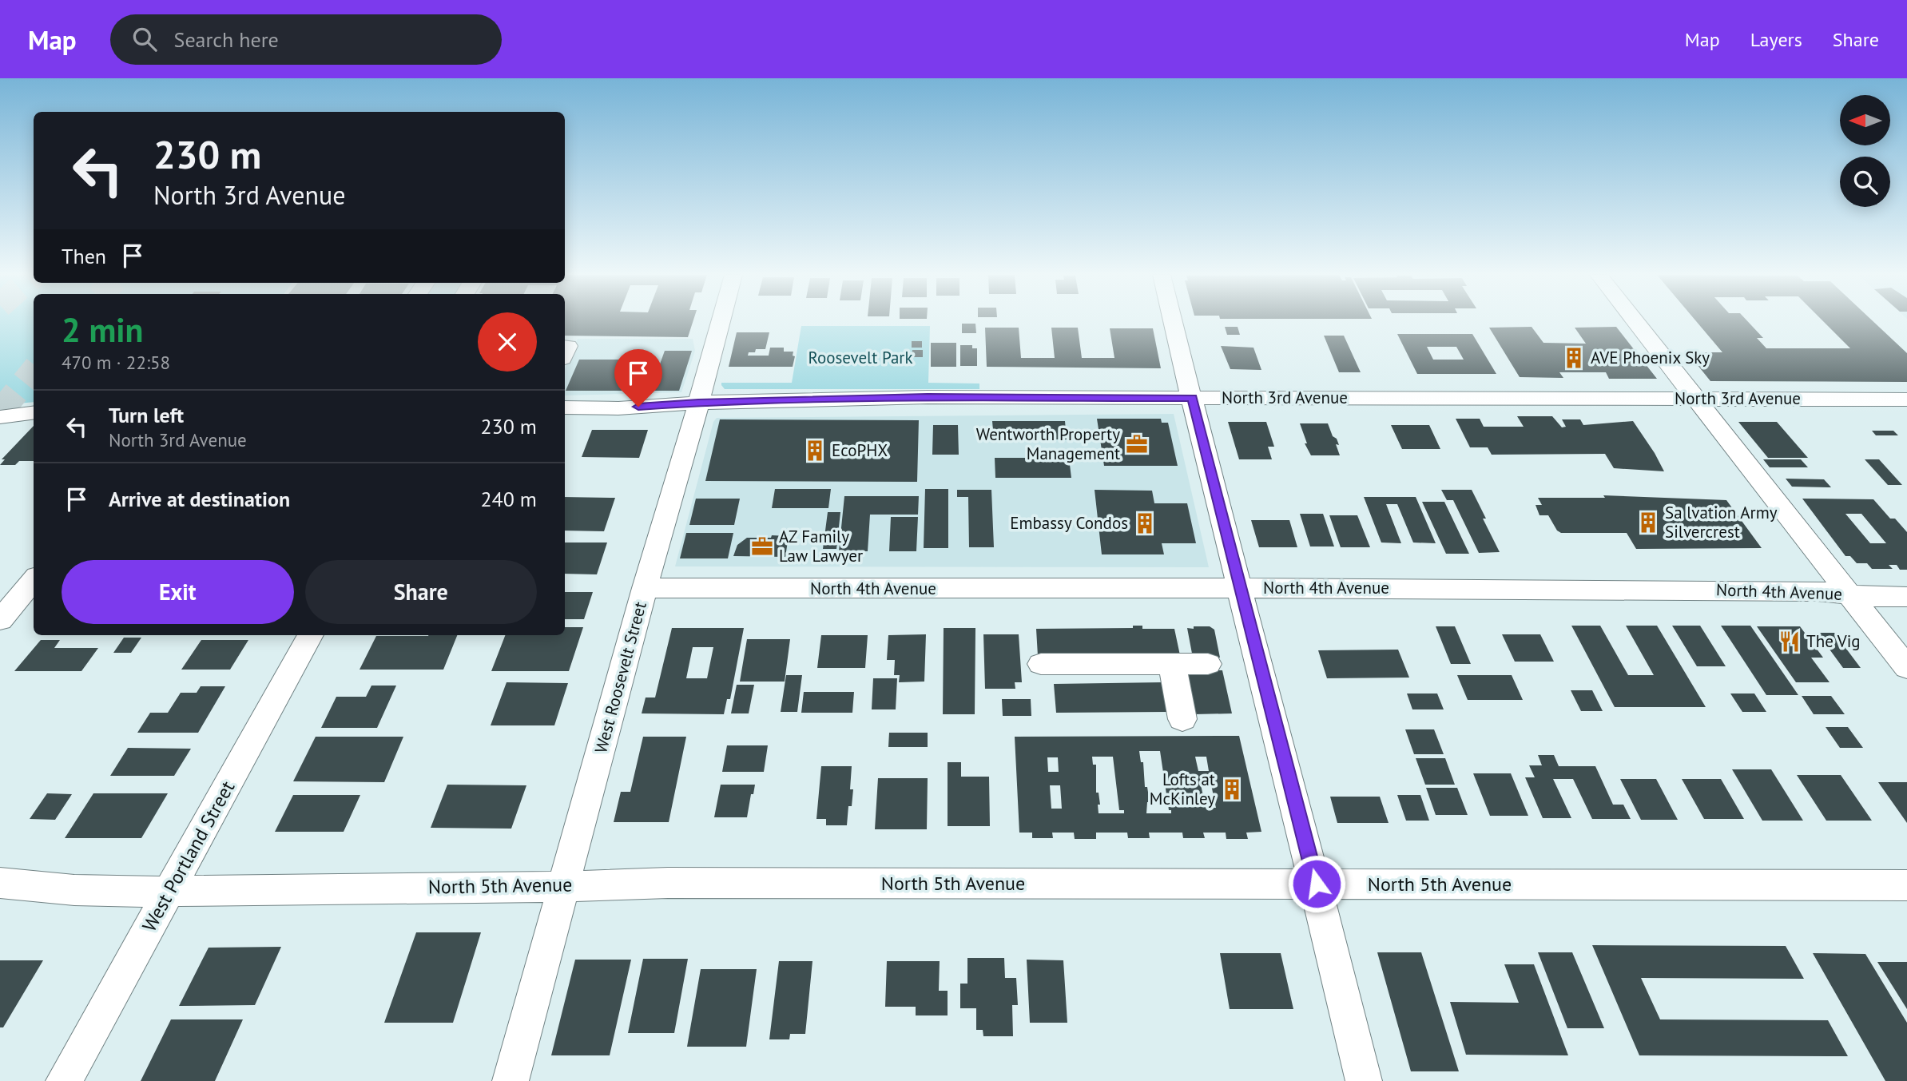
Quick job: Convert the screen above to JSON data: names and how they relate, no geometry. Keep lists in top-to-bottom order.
{
  "streets": {
    "street": [
      "North 3rd Avenue",
      "North 4th Avenue",
      "West Roosevelt Street",
      "West Portland Street",
      "North 5th Avenue"
    ]
  },
  "crossings": [
    ["North 3rd Avenue", "West Roosevelt Street"],
    ["North 4th Avenue", "West Roosevelt Street"],
    ["West Roosevelt Street", "North 5th Avenue"],
    ["West Portland Street", "North 5th Avenue"]
  ],
  "parks": ["Roosevelt Park"],
  "places": {
    "building": [
      "AVE Phoenix Sky",
      "EcoPHX",
      "Sa lvation Army Silvercrest",
      "Embassy Condos",
      "Lofts at McKinley"
    ],
    "office": ["Wentworth Property Management", "AZ Family Law Lawyer"],
    "restaurant": ["The Vig"]
  },
  "north": "left",
  "page": {
    "header": "Map",
    "search": "Search here",
    "nav": ["Map", "Layers", "Share"],
    "turn": ["230 m", "North 3rd Avenue"],
    "then": "Then",
    "heading": ["2 min", "470 m · 22:58"],
    "list": [
      {
        "name": "Turn left",
        "note": "North 3rd Avenue",
        "value": "230 m"
      },
      {
        "name": "Arrive at destination",
        "value": "240 m"
      }
    ],
    "buttons": ["Exit", "Share"]
  }
}
